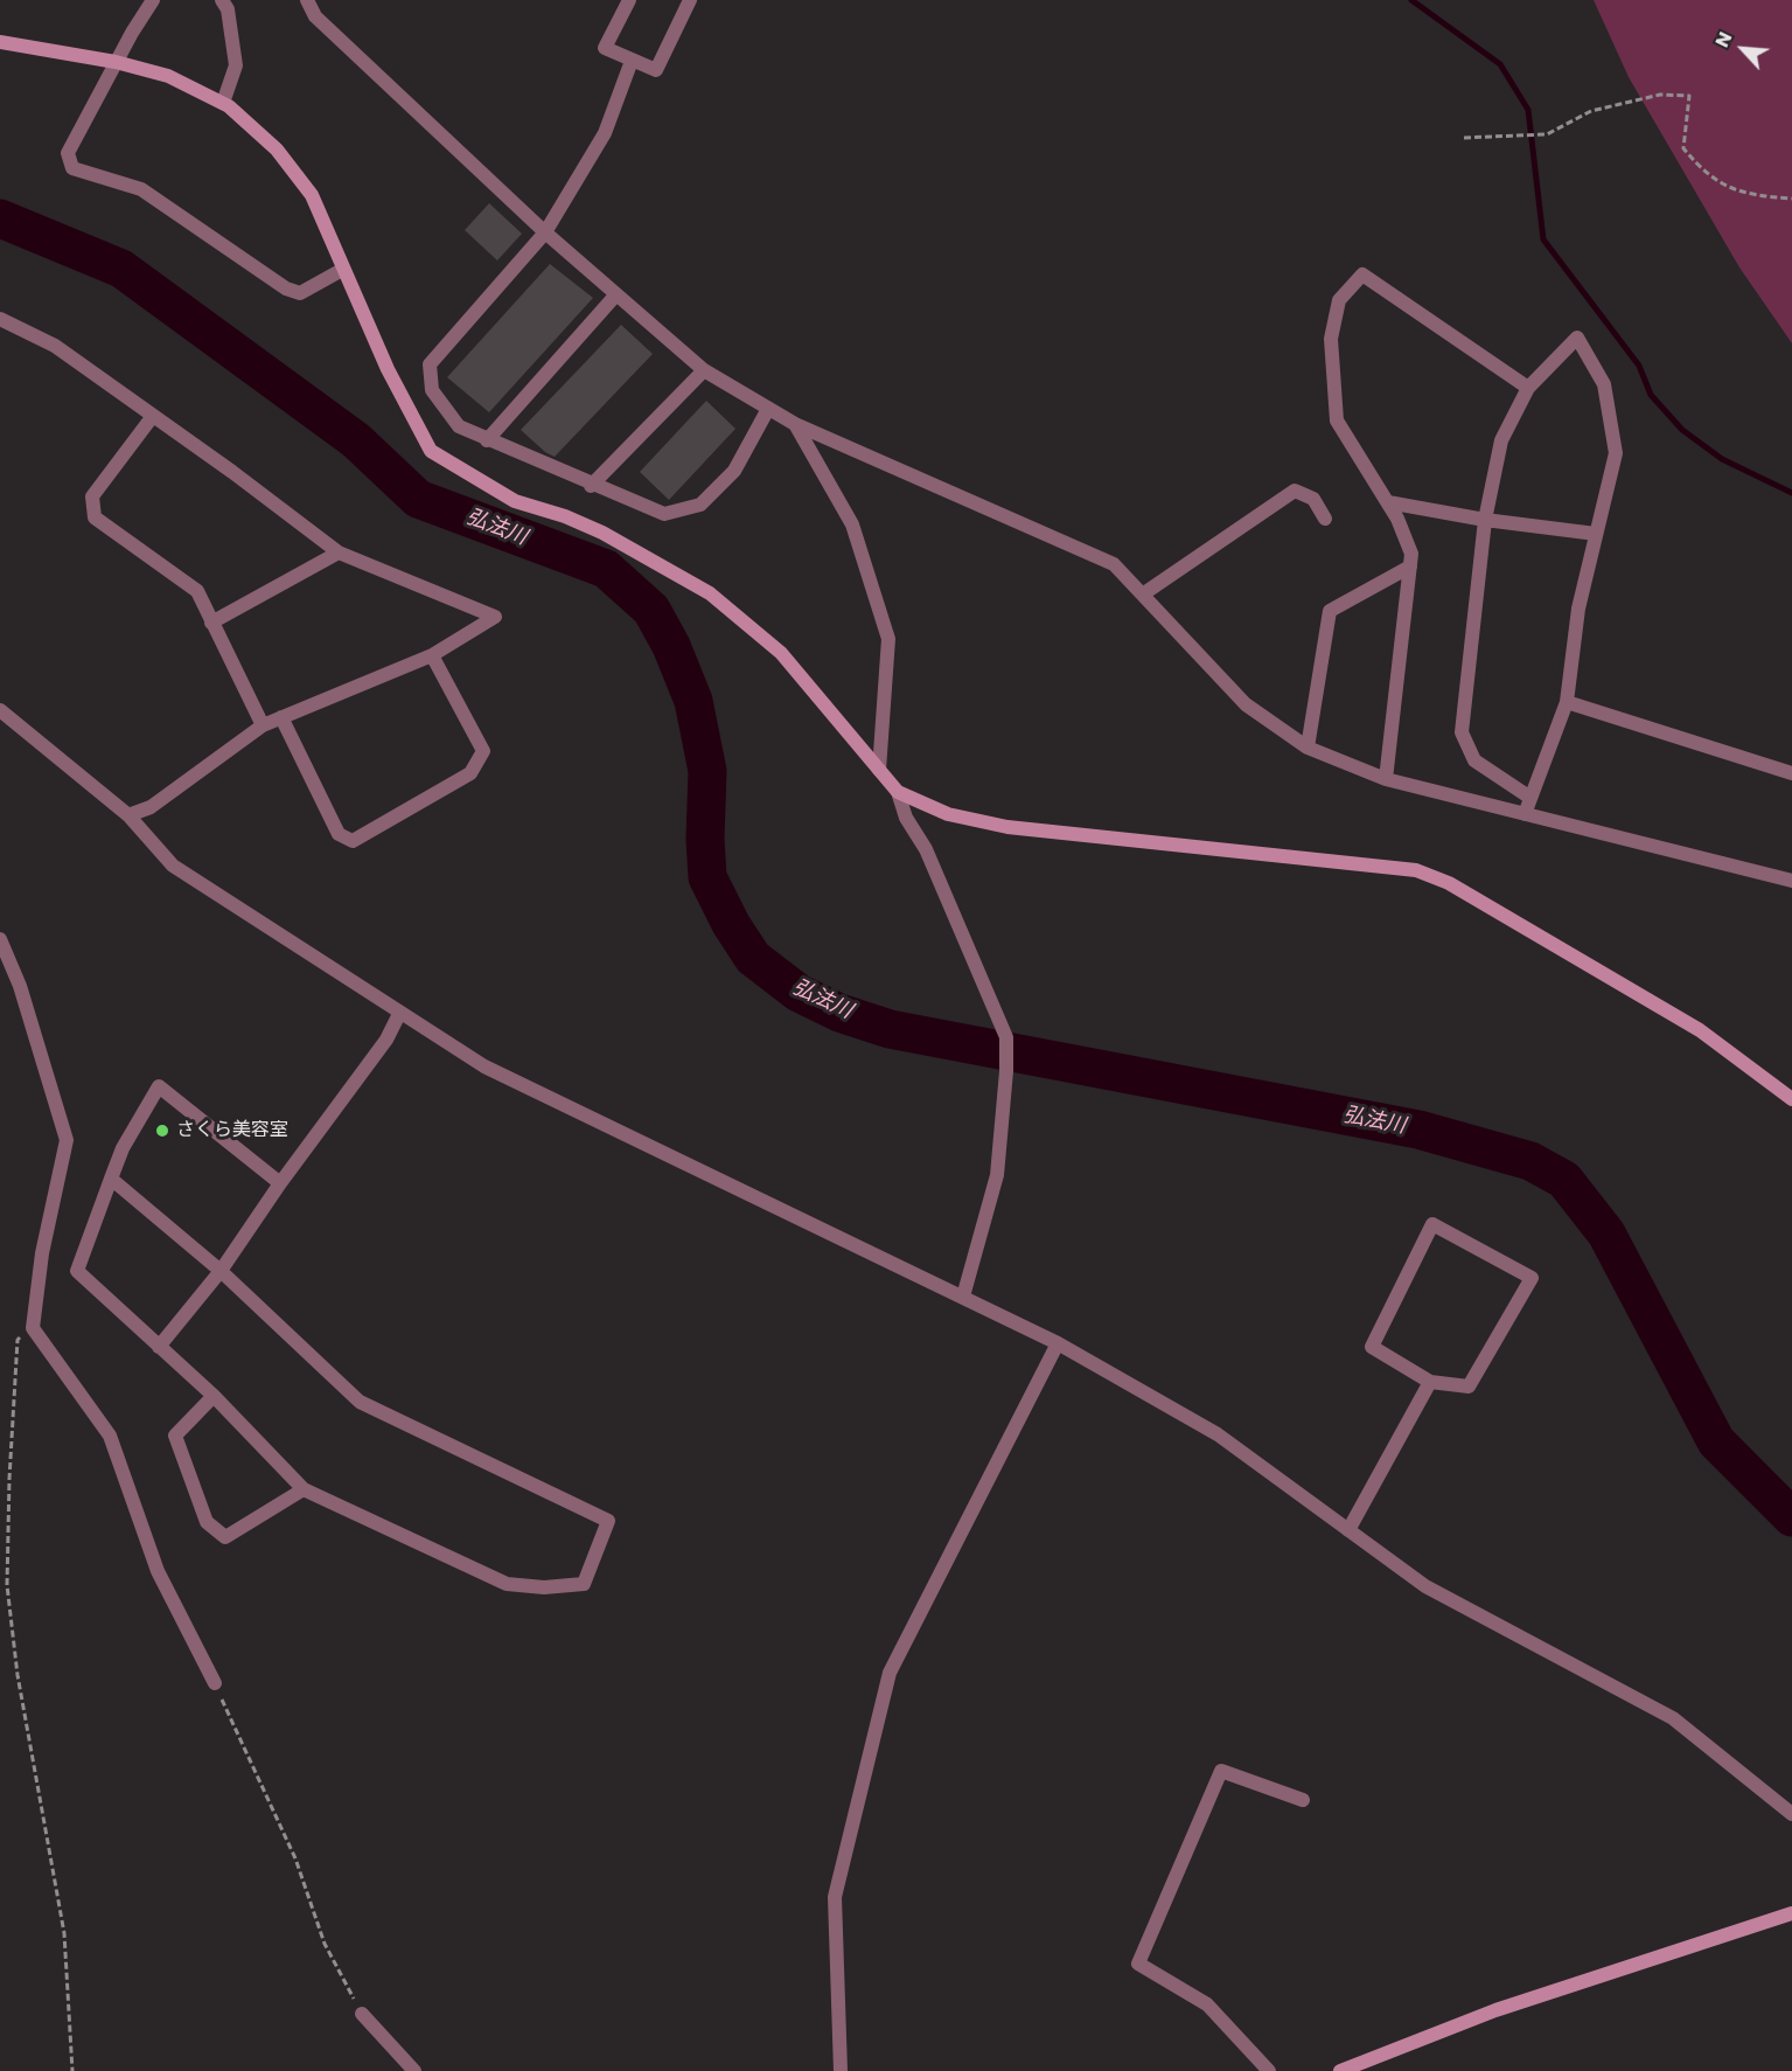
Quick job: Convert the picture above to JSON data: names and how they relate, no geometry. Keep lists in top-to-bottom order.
{
  "water": ["弘法川"],
  "places": ["さくら美容室"],
  "north": "top left"
}
